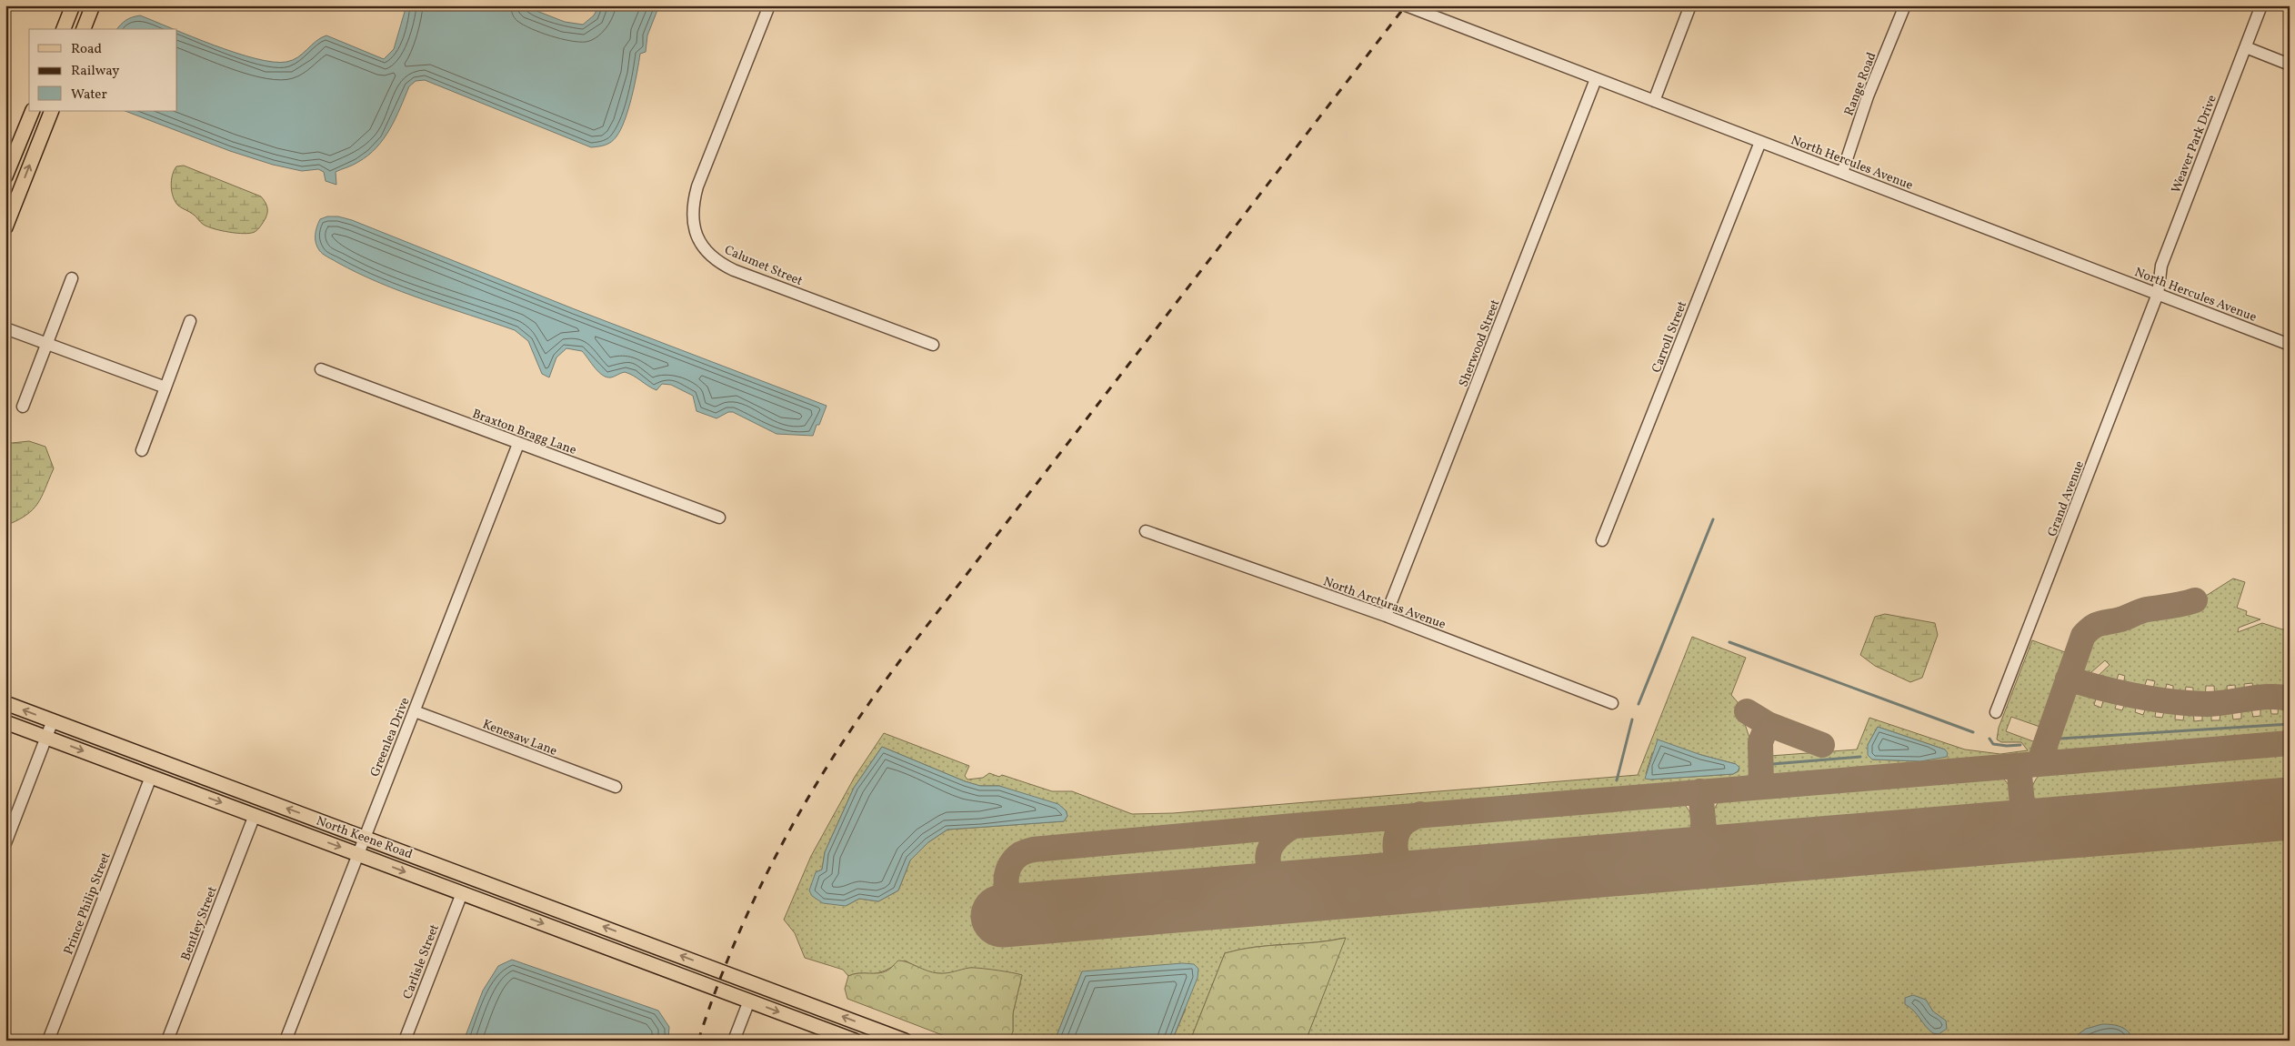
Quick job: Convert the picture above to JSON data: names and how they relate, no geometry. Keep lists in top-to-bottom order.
{
  "streets": {
    "main road": ["North Keene Road"],
    "street": [
      "Range Road",
      "Weaver Park Drive",
      "North Hercules Avenue",
      "Calumet Street",
      "Carroll Street",
      "Sherwood Street",
      "Braxton Bragg Lane",
      "Grand Avenue",
      "North Arcturas Avenue",
      "Greenlea Drive",
      "Kenesaw Lane",
      "Prince Philip Street",
      "Bentley Street",
      "Carlisle Street"
    ]
  },
  "crossings": [
    ["Range Road", "North Hercules Avenue"],
    ["Weaver Park Drive", "North Hercules Avenue"],
    ["Weaver Park Drive", "Grand Avenue"],
    ["North Hercules Avenue", "Carroll Street"],
    ["North Hercules Avenue", "Sherwood Street"],
    ["North Hercules Avenue", "Grand Avenue"],
    ["Sherwood Street", "North Arcturas Avenue"],
    ["Braxton Bragg Lane", "Greenlea Drive"],
    ["Greenlea Drive", "Kenesaw Lane"],
    ["Greenlea Drive", "North Keene Road"],
    ["North Keene Road", "Prince Philip Street"],
    ["North Keene Road", "Bentley Street"],
    ["North Keene Road", "Carlisle Street"]
  ],
  "legend": ["Road", "Railway", "Water"]
}
